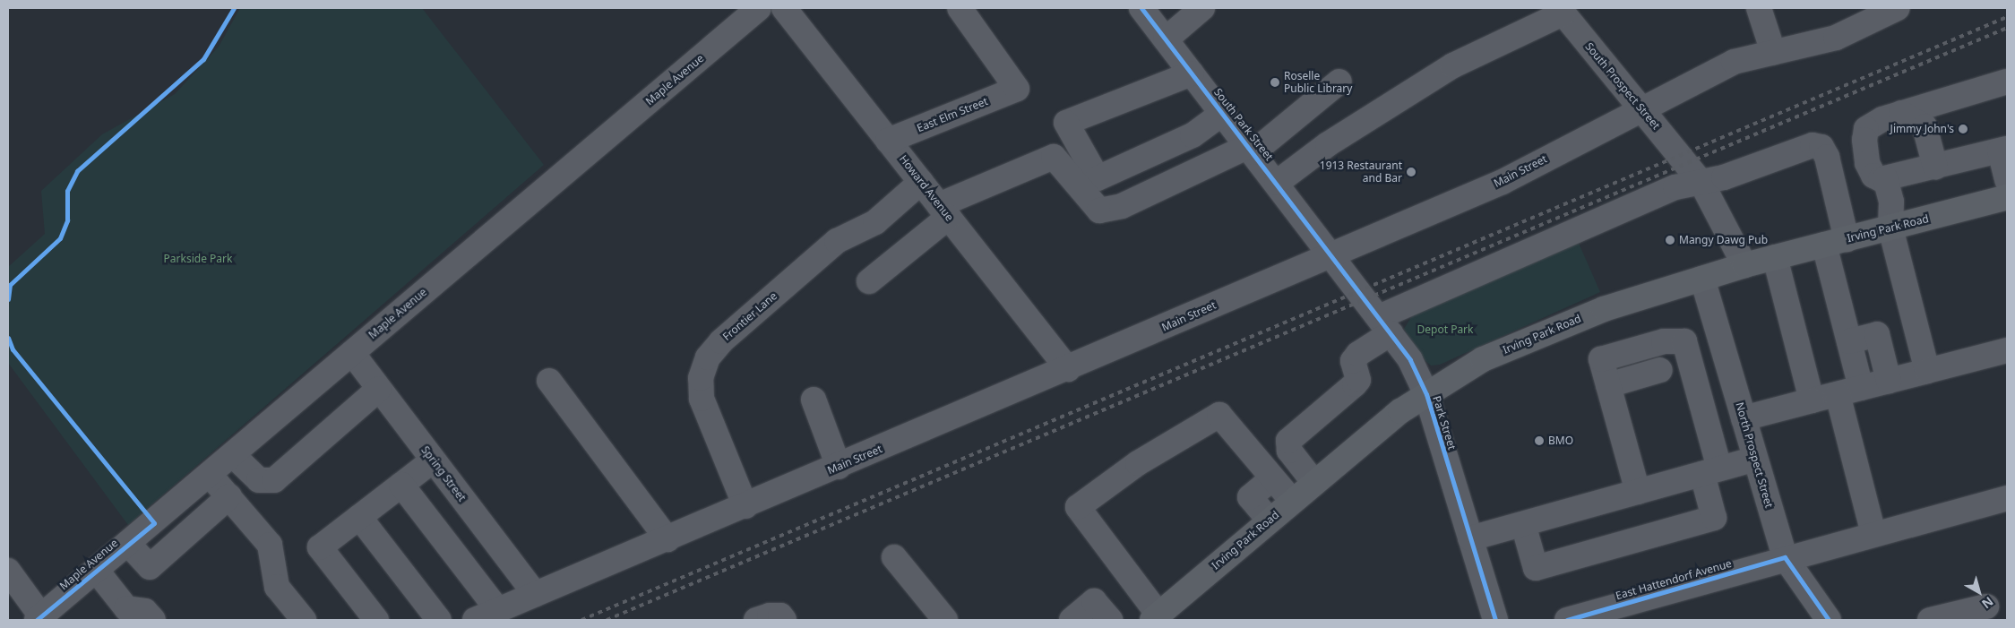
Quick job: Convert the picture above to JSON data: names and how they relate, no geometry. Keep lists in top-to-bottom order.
{
  "streets": {
    "main road": ["Irving Park Road"],
    "street": [
      "Maple Avenue",
      "South Prospect Street",
      "East Elm Street",
      "South Park Street",
      "Main Street",
      "Howard Avenue",
      "Frontier Lane",
      "Park Street",
      "North Prospect Street",
      "Spring Street",
      "East Hattendorf Avenue"
    ]
  },
  "crossings": [
    ["Maple Avenue", "Spring Street"],
    ["South Prospect Street", "Main Street"],
    ["East Elm Street", "Howard Avenue"],
    ["South Park Street", "Main Street"],
    ["South Park Street", "Park Street"],
    ["Main Street", "Howard Avenue"],
    ["Main Street", "Frontier Lane"],
    ["Main Street", "Park Street"],
    ["Main Street", "Spring Street"],
    ["Howard Avenue", "Frontier Lane"],
    ["Irving Park Road", "Park Street"],
    ["Irving Park Road", "North Prospect Street"],
    ["North Prospect Street", "East Hattendorf Avenue"]
  ],
  "parks": ["Parkside Park", "Depot Park"],
  "places": [
    "Roselle Public Library",
    "Jimmy John's",
    "1913 Restaurant and Bar",
    "Mangy Dawg Pub",
    "BMO"
  ],
  "north": "bottom right"
}
